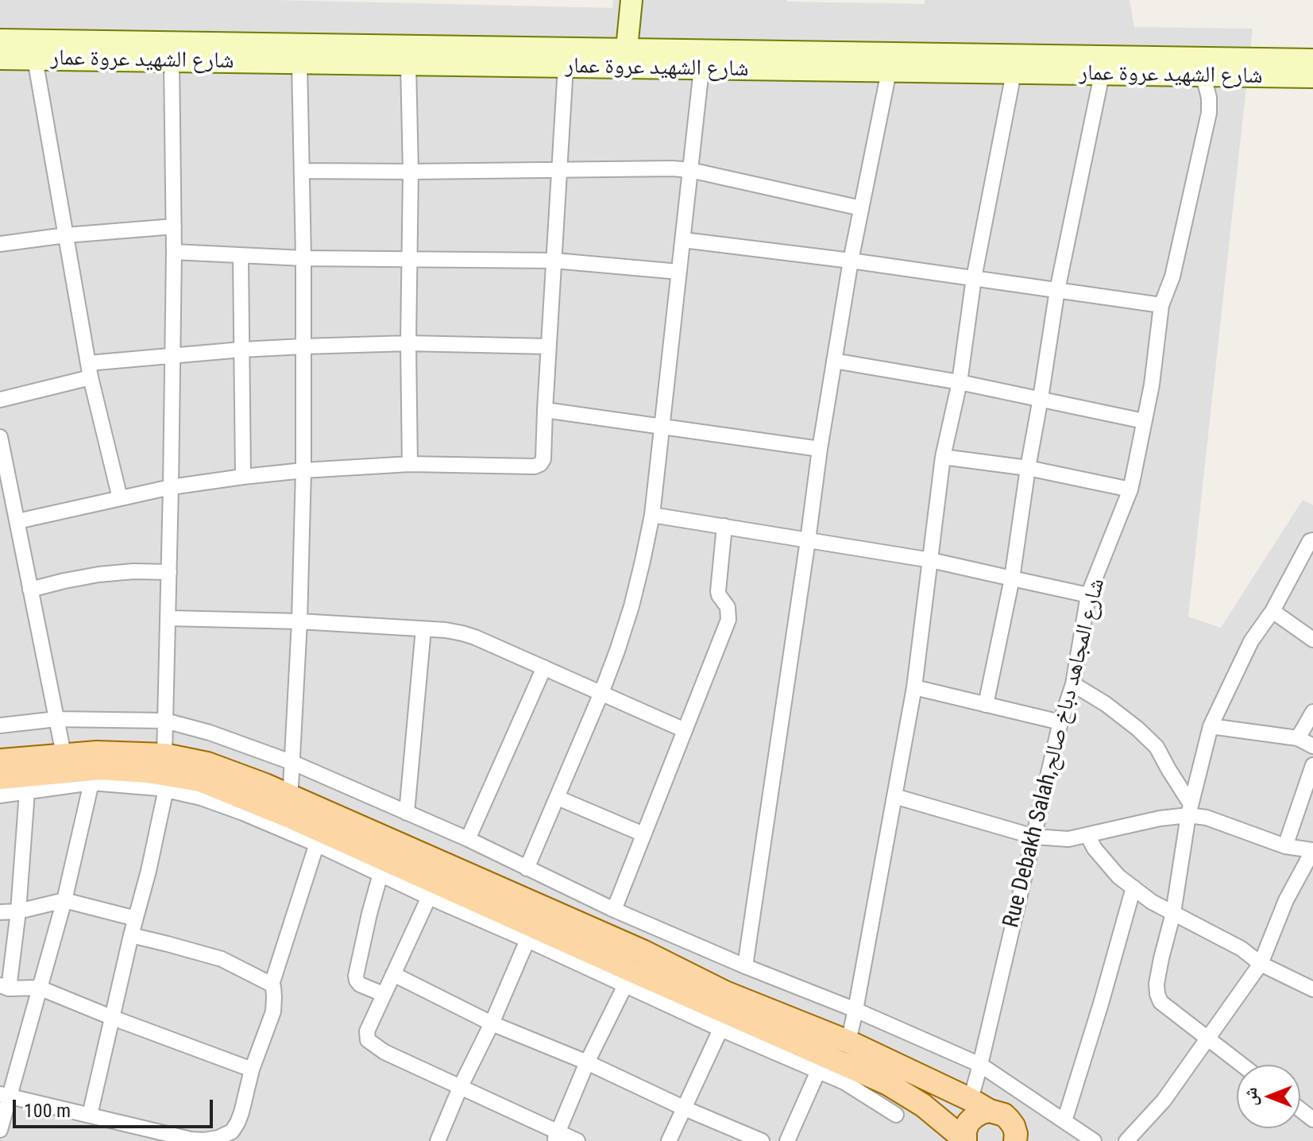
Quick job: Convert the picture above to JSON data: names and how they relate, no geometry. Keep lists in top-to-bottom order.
{
  "streets": {
    "street": ["شارع الشهيد عروة عمار", "Rue Debakh Salah,شارع المجاهد دباخ صالح"]
  },
  "crossings": [
    ["شارع الشهيد عروة عمار", "Rue Debakh Salah,شارع المجاهد دباخ صالح"]
  ],
  "scale_bar": "100 m",
  "north": "left"
}
